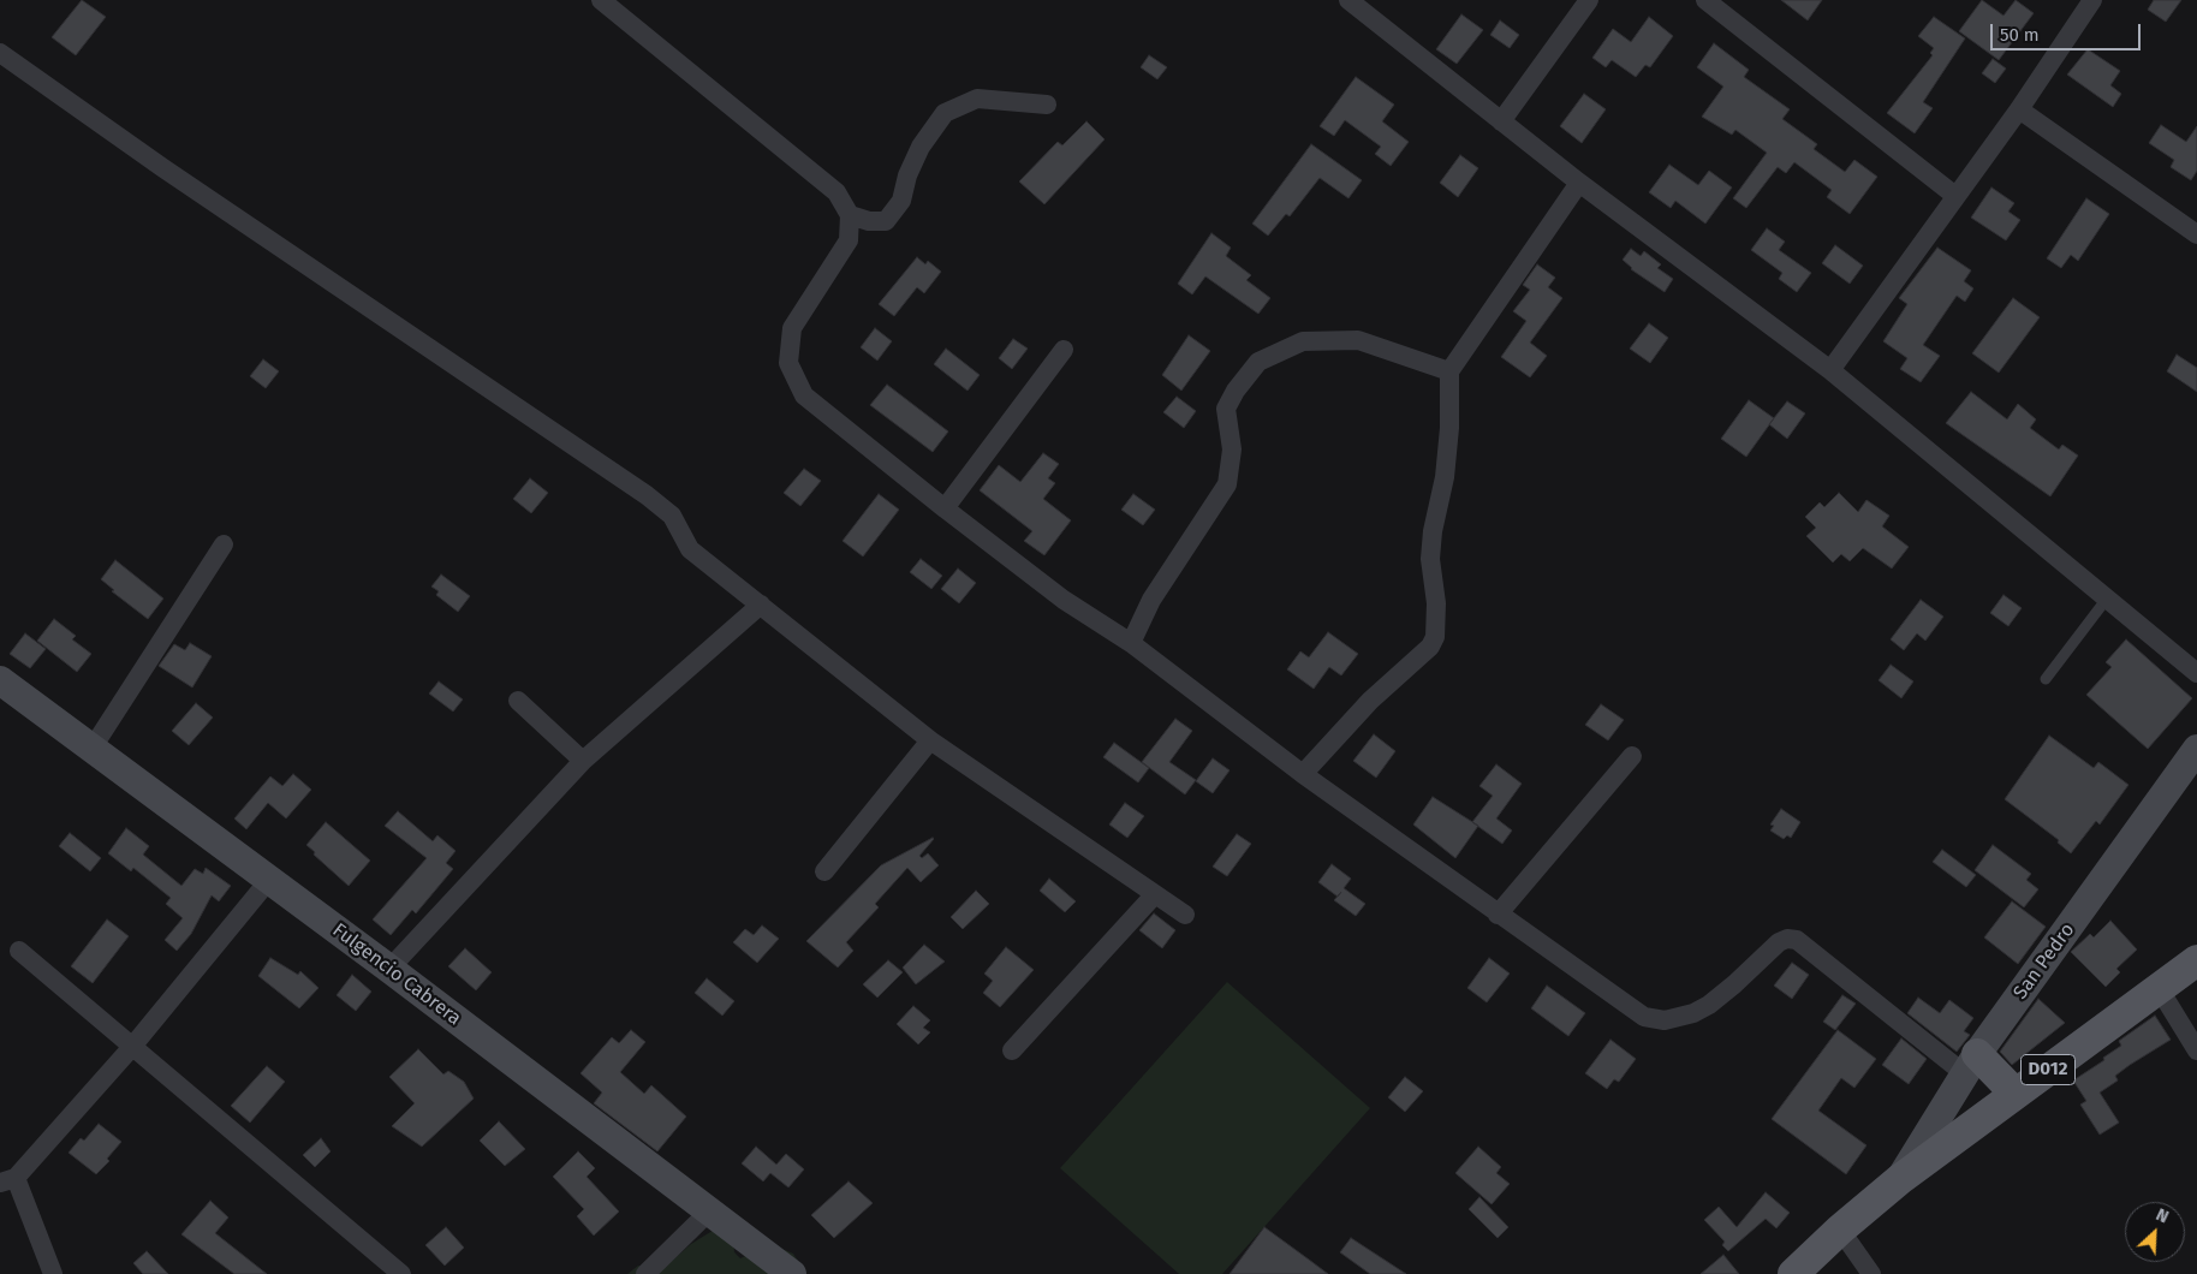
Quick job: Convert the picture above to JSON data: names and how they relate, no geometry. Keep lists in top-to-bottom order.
{
  "streets": {
    "main road": ["San Pedro", "Fulgencio Cabrera", "D012"]
  },
  "crossings": [
    ["San Pedro", "D012"]
  ],
  "scale_bar": "50 m",
  "north": "top right"
}
